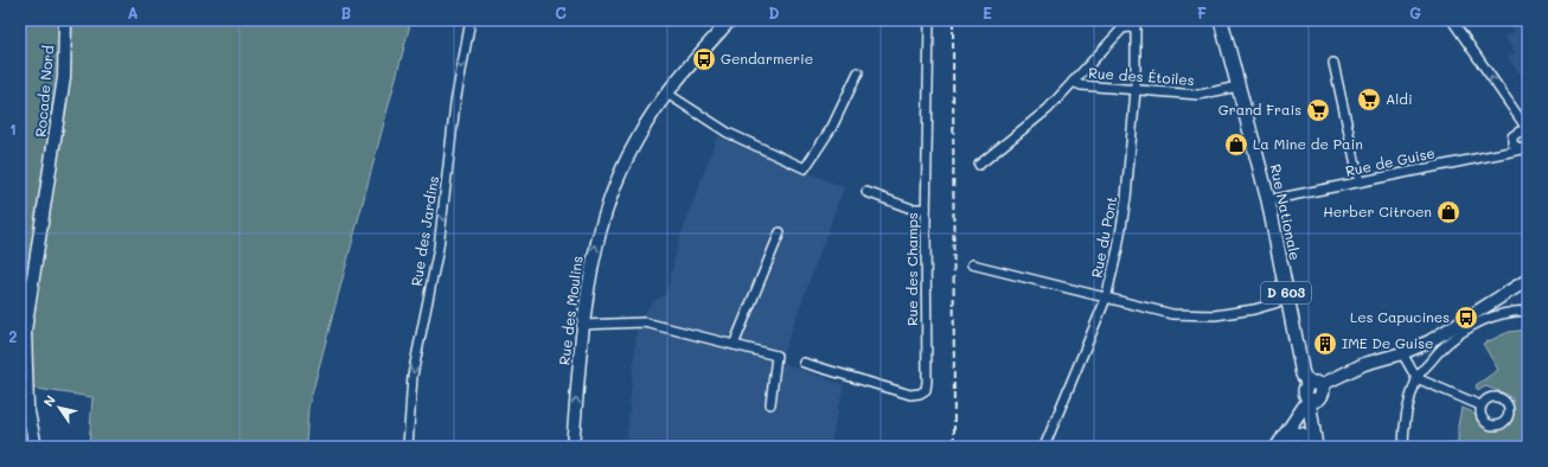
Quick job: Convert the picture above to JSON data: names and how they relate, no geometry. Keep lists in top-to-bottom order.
{
  "streets": {
    "main road": [
      "Rocade Nord",
      "Rue Nationale",
      "D 603",
      "Rue des Moulins"
    ],
    "street": [
      "Rue des Étoiles",
      "Rue de Guise",
      "Rue des Jardins",
      "Rue du Pont",
      "Rue des Champs"
    ]
  },
  "crossings": [
    ["Rue des Étoiles", "Rue Nationale"],
    ["Rue des Étoiles", "Rue du Pont"],
    ["Rue de Guise", "Rue Nationale"]
  ],
  "one_way": ["Rue des Jardins", "Rue des Moulins"],
  "places": {
    "bus stop": ["Gendarmerie", "Les Capucines"],
    "supermarket": ["Aldi", "Grand Frais"],
    "shop": ["La Mine de Pain", "Herber Citroen"],
    "building": ["IME De Guise"]
  },
  "north": "top left",
  "grid": {
    "columns": [
      "A",
      "B",
      "C",
      "D",
      "E",
      "F",
      "G"
    ],
    "rows": ["1", "2"]
  }
}
